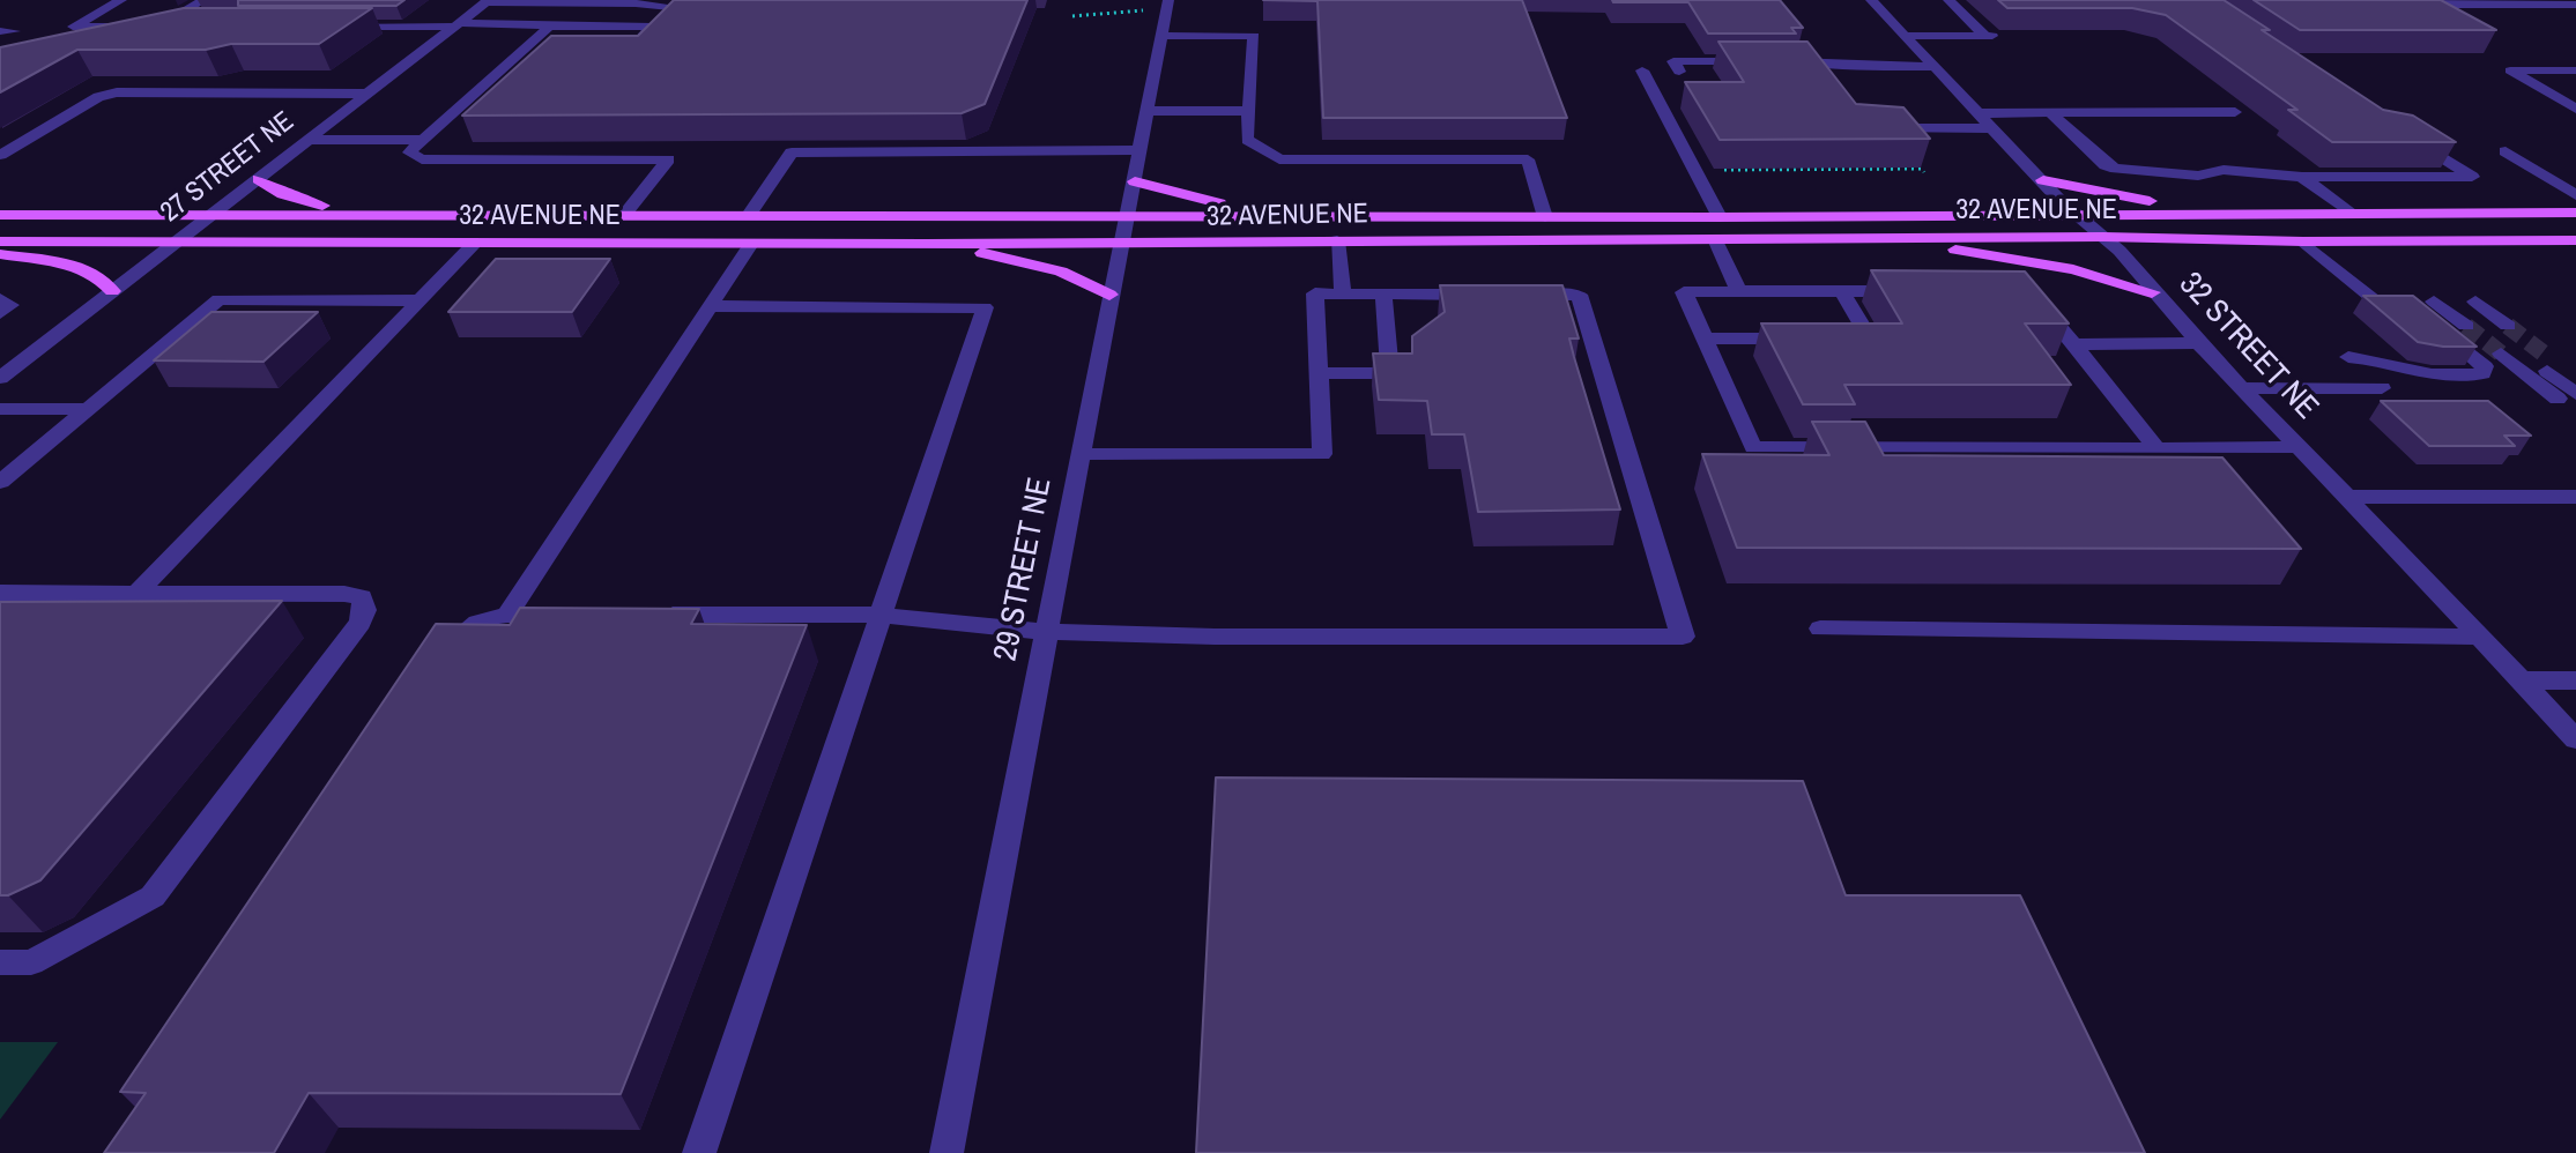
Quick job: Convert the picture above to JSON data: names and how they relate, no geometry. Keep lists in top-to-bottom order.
{
  "streets": {
    "main road": ["32 AVENUE NE"],
    "street": ["27 STREET NE", "32 STREET NE", "29 STREET NE"]
  },
  "crossings": [
    ["27 STREET NE", "32 AVENUE NE"],
    ["32 AVENUE NE", "32 STREET NE"],
    ["32 AVENUE NE", "29 STREET NE"]
  ]
}
